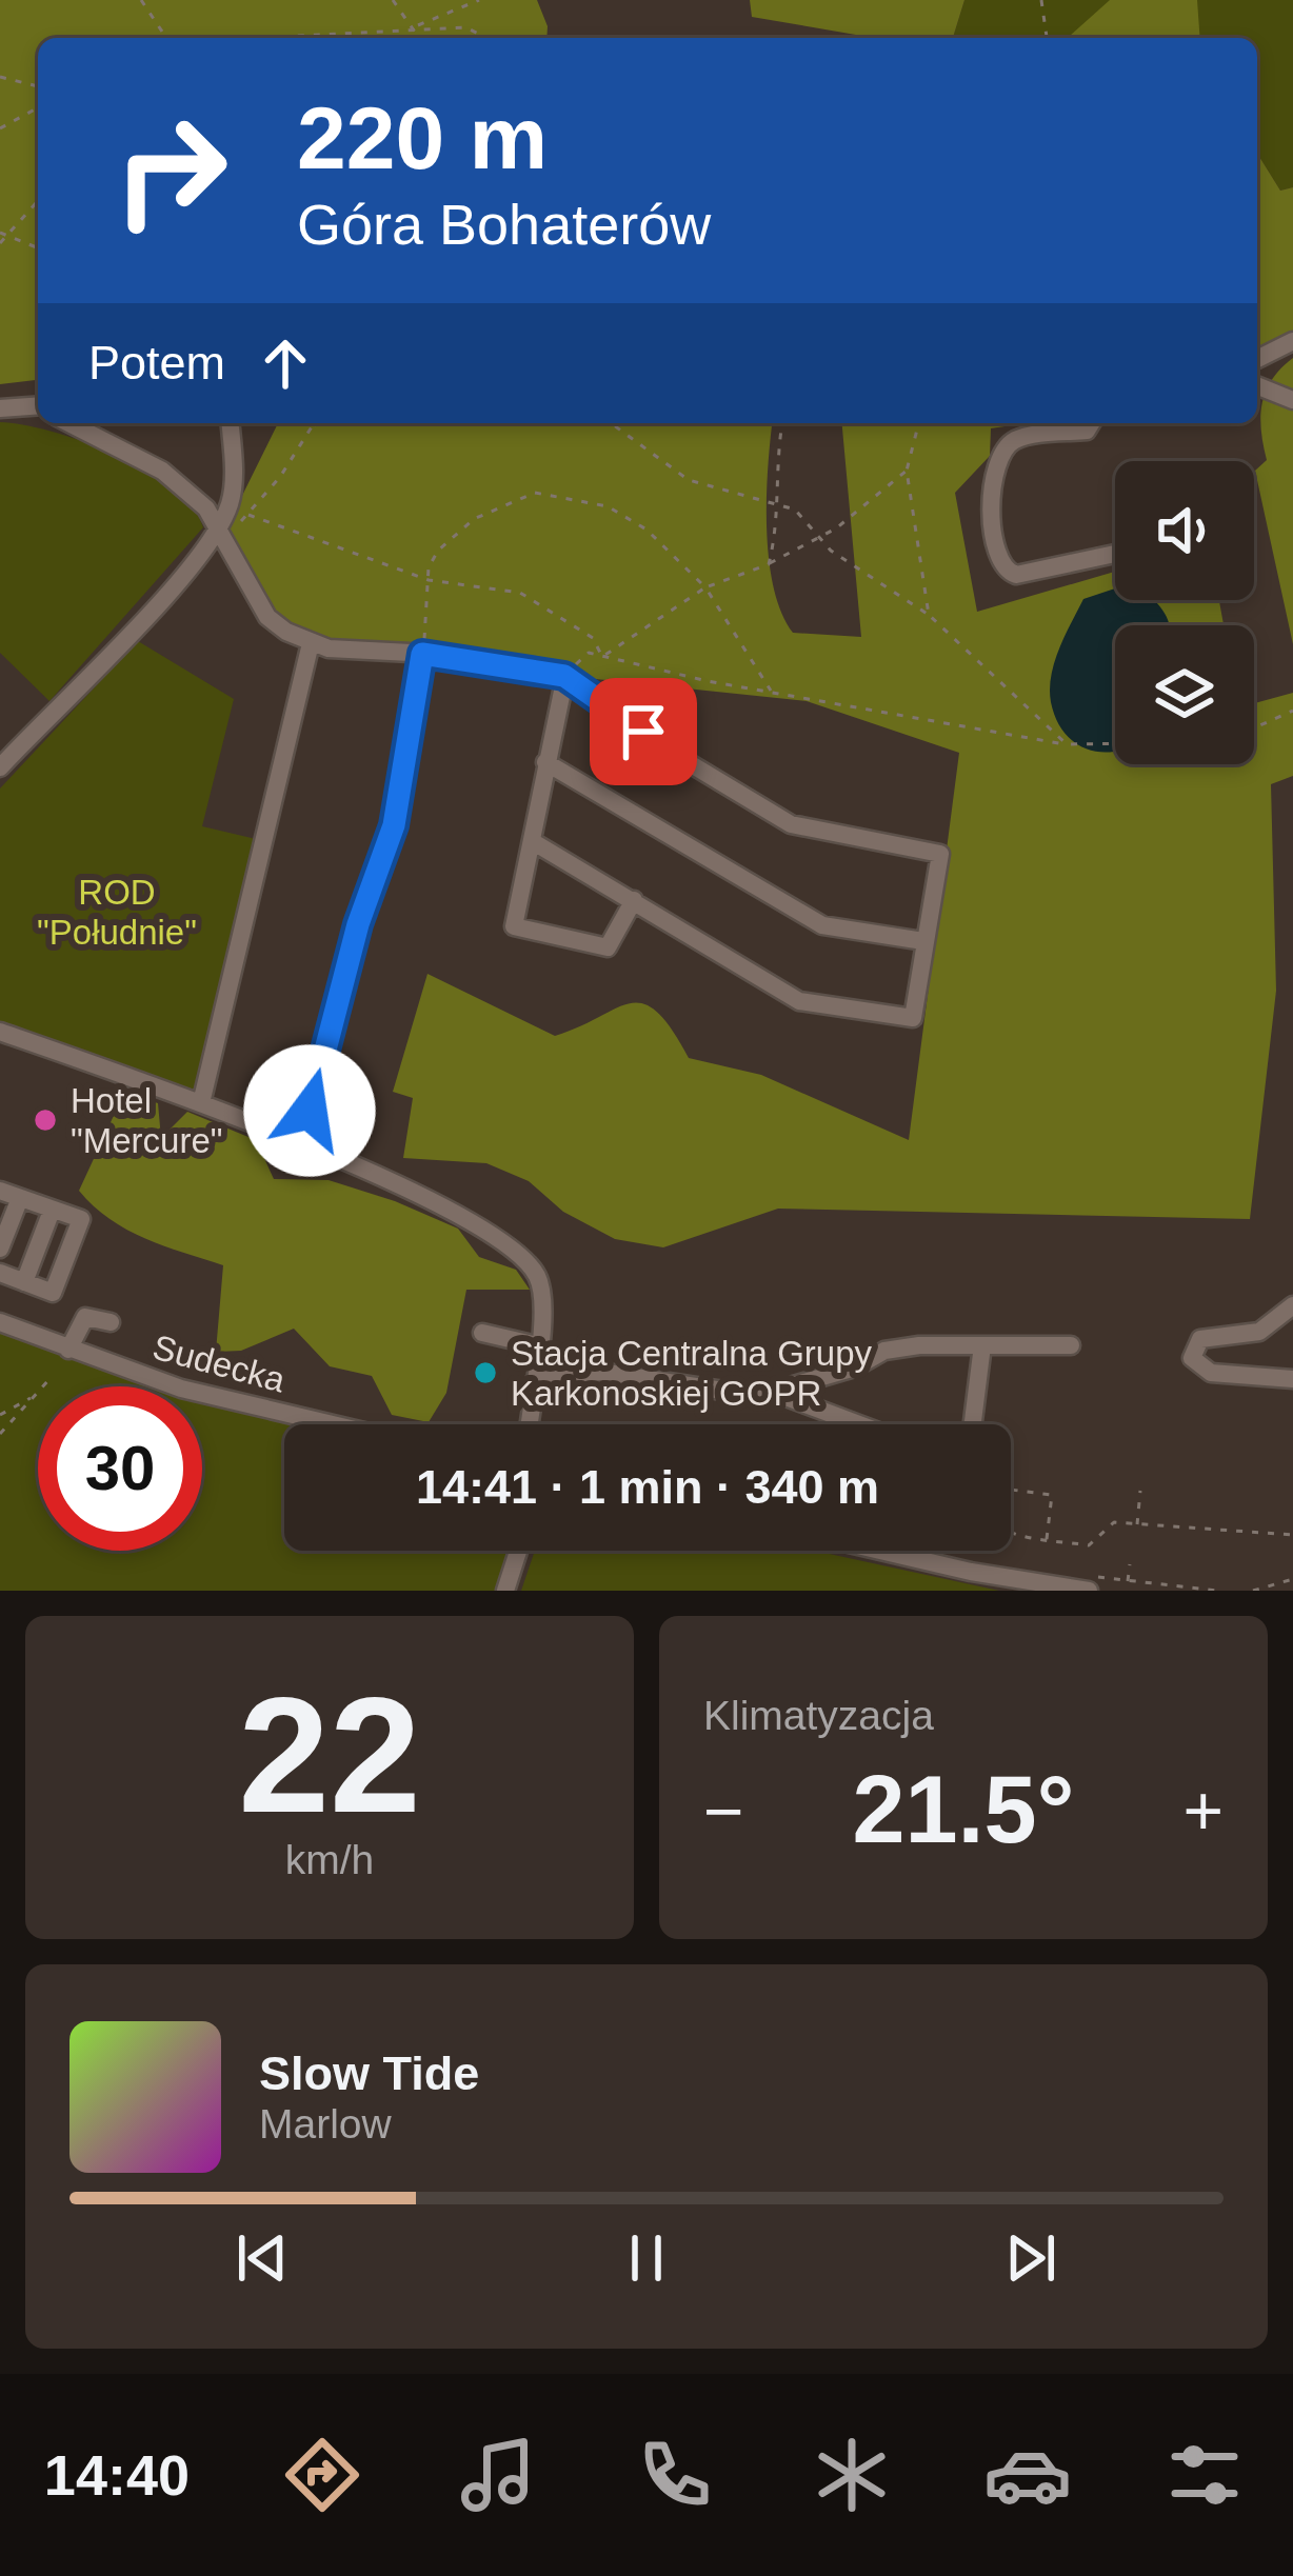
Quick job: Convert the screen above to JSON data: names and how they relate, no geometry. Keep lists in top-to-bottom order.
{
  "streets": {
    "street": ["Sudecka"]
  },
  "parks": ["ROD \"Południe\""],
  "places": ["Hotel \"Mercure\"", "Stacja Centralna Grupy Karkonoskiej GOPR"],
  "page": {
    "turn": ["220 m", "Góra Bohaterów"],
    "then": "Potem",
    "limit": "30",
    "trip": "14:41 · 1 min · 340 m",
    "tile": [
      ["22", "km/h"],
      "Klimatyzacja"
    ],
    "heat": ["−", "21.5°", "+"],
    "song": ["Slow Tide", "Marlow"],
    "tabs": "14:40"
  }
}
